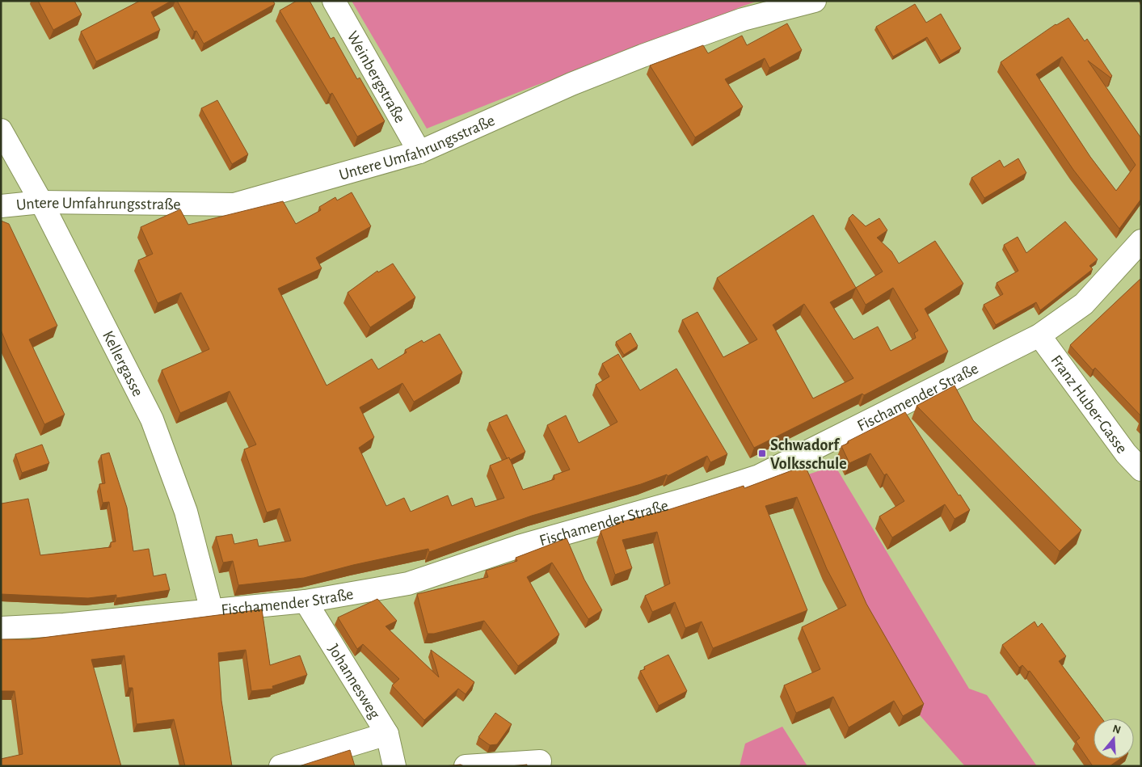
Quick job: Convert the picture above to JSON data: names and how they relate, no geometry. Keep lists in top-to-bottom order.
{
  "streets": {
    "street": [
      "Weinbergstraße",
      "Untere Umfahrungsstraße",
      "Kellergasse",
      "Fischamender Straße",
      "Franz Huber-Gasse",
      "Johannesweg"
    ]
  },
  "crossings": [
    ["Weinbergstraße", "Untere Umfahrungsstraße"],
    ["Untere Umfahrungsstraße", "Kellergasse"],
    ["Kellergasse", "Fischamender Straße"],
    ["Fischamender Straße", "Franz Huber-Gasse"],
    ["Fischamender Straße", "Johannesweg"]
  ],
  "places": {
    "transit": ["Schwadorf Volksschule"]
  },
  "north": "top"
}
